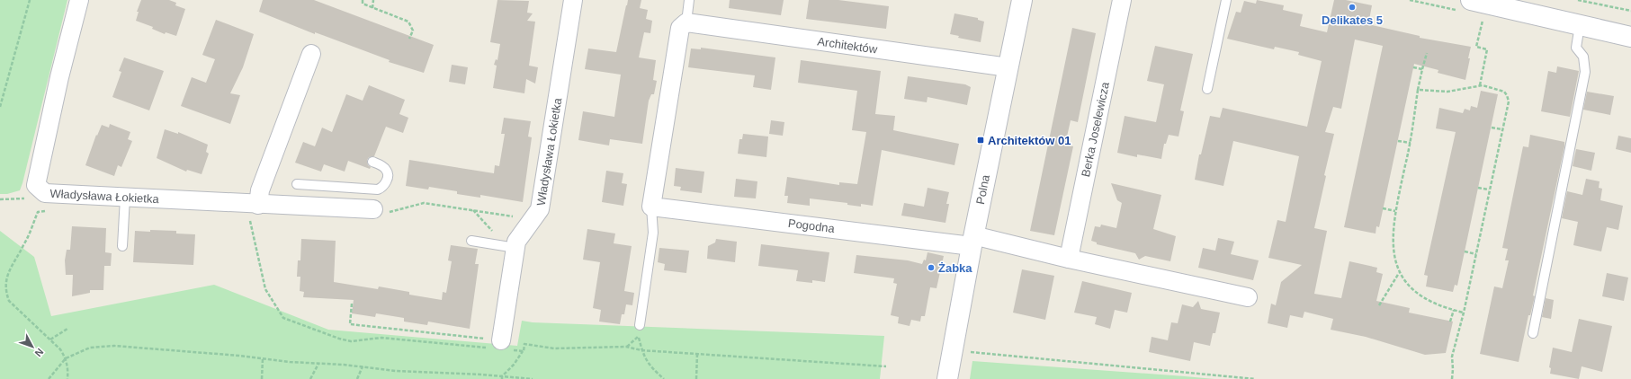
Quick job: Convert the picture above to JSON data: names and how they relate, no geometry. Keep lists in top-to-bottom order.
{
  "streets": {
    "street": [
      "Architektów",
      "Berka Joselewicza",
      "Władysława Łokietka",
      "Polna",
      "Pogodna"
    ]
  },
  "crossings": [
    ["Architektów", "Polna"],
    ["Polna", "Pogodna"]
  ],
  "places": {
    "other": ["Delikates 5", "Żabka"],
    "transit": ["Architektów 01"]
  },
  "north": "bottom right"
}
